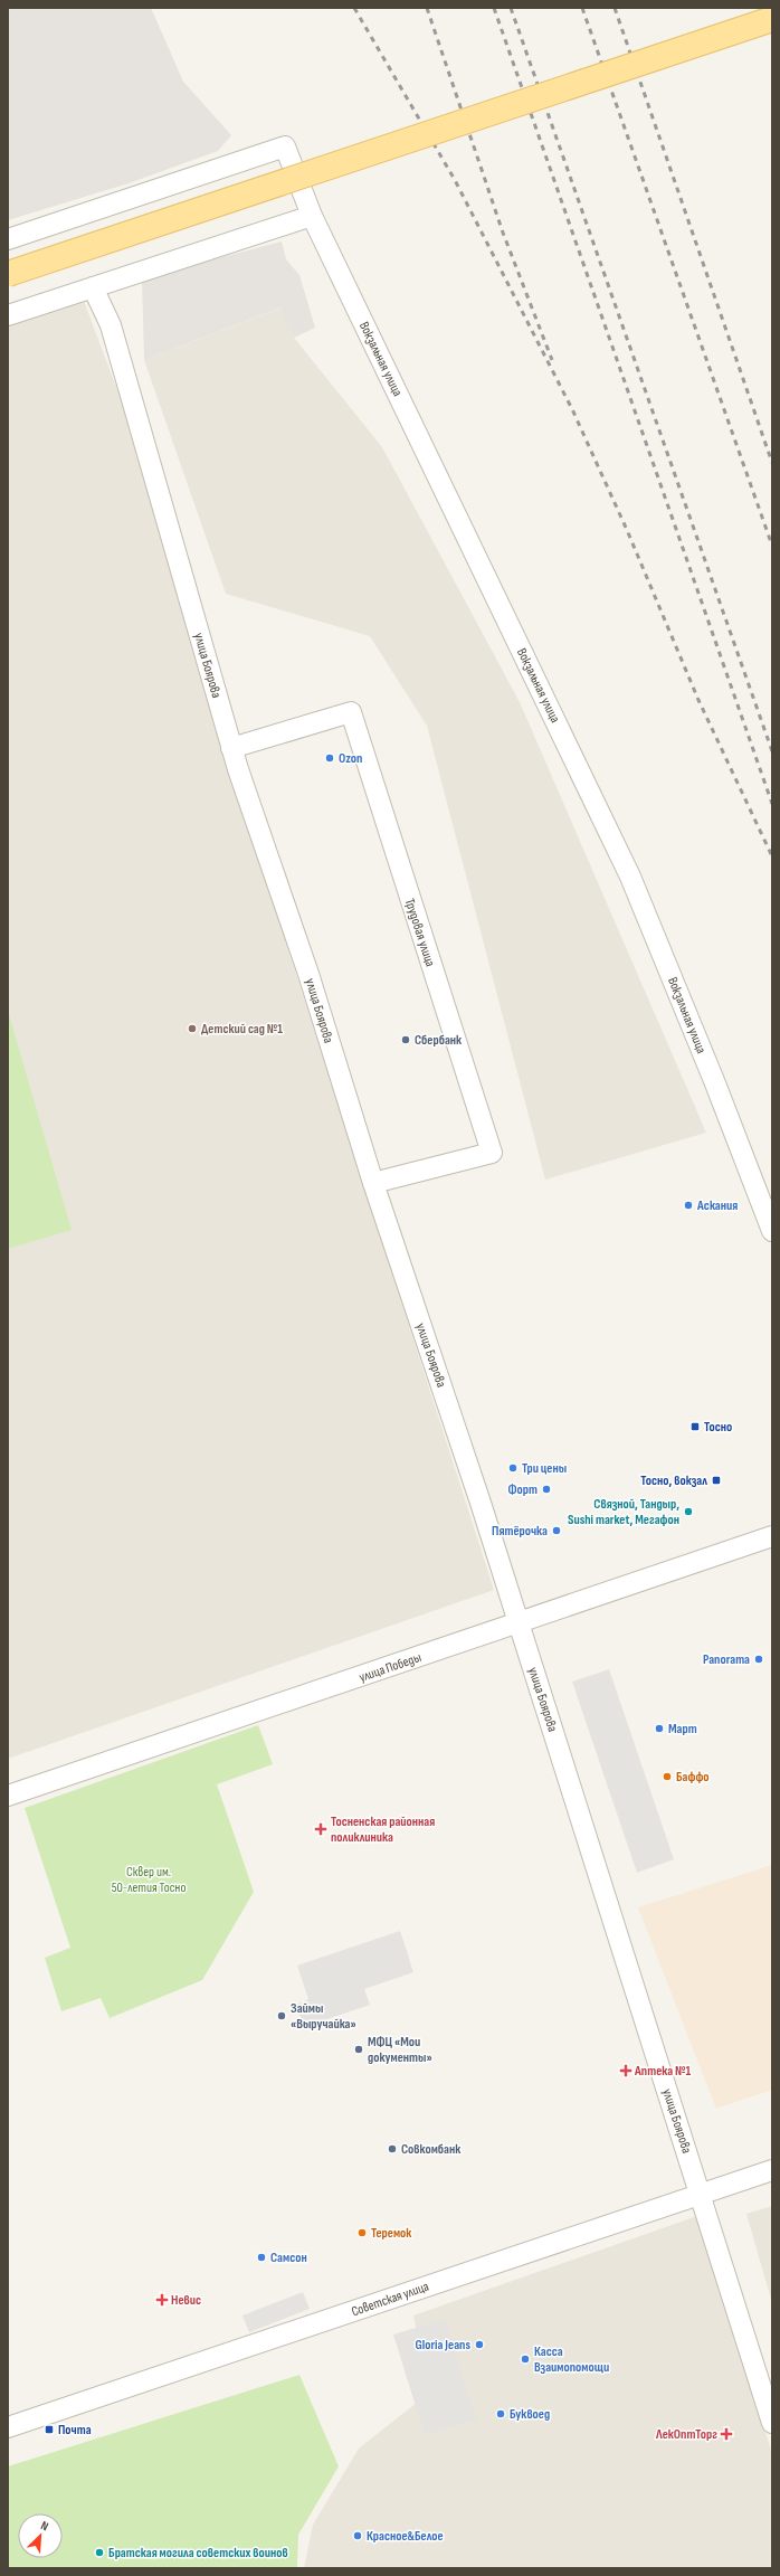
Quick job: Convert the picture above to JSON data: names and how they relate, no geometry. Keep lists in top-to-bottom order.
{
  "streets": {
    "street": [
      "Вокзальная улица",
      "улица Боярова",
      "Трудовая улица",
      "улица Победы",
      "Советская улица"
    ]
  },
  "crossings": [
    ["улица Боярова", "Трудовая улица"],
    ["улица Боярова", "улица Победы"],
    ["улица Боярова", "Советская улица"]
  ],
  "parks": ["Сквер им. 50-летия Тосно"],
  "places": {
    "other": [
      "Ozon",
      "Детский сад №1",
      "Сбербанк",
      "Аскания",
      "Три цены",
      "Форт",
      "Связной, Тандыр, Sushi market, Мегафон",
      "Пятёрочка",
      "Panorama",
      "Март",
      "Баффо",
      "Займы «Выручайка»",
      "МФЦ «Мои документы»",
      "Совкомбанк",
      "Теремок",
      "Самсон",
      "Gloria Jeans",
      "Касса Взаимопомощи",
      "Буквоед",
      "Красное&Белое",
      "Братская могила советских воинов"
    ],
    "transit": ["Тосно", "Тосно, вокзал", "Почта"],
    "health": [
      "Тосненская районная поликлиника",
      "Аптека №1",
      "Невис",
      "ЛекОптТорг"
    ]
  },
  "north": "top right"
}
